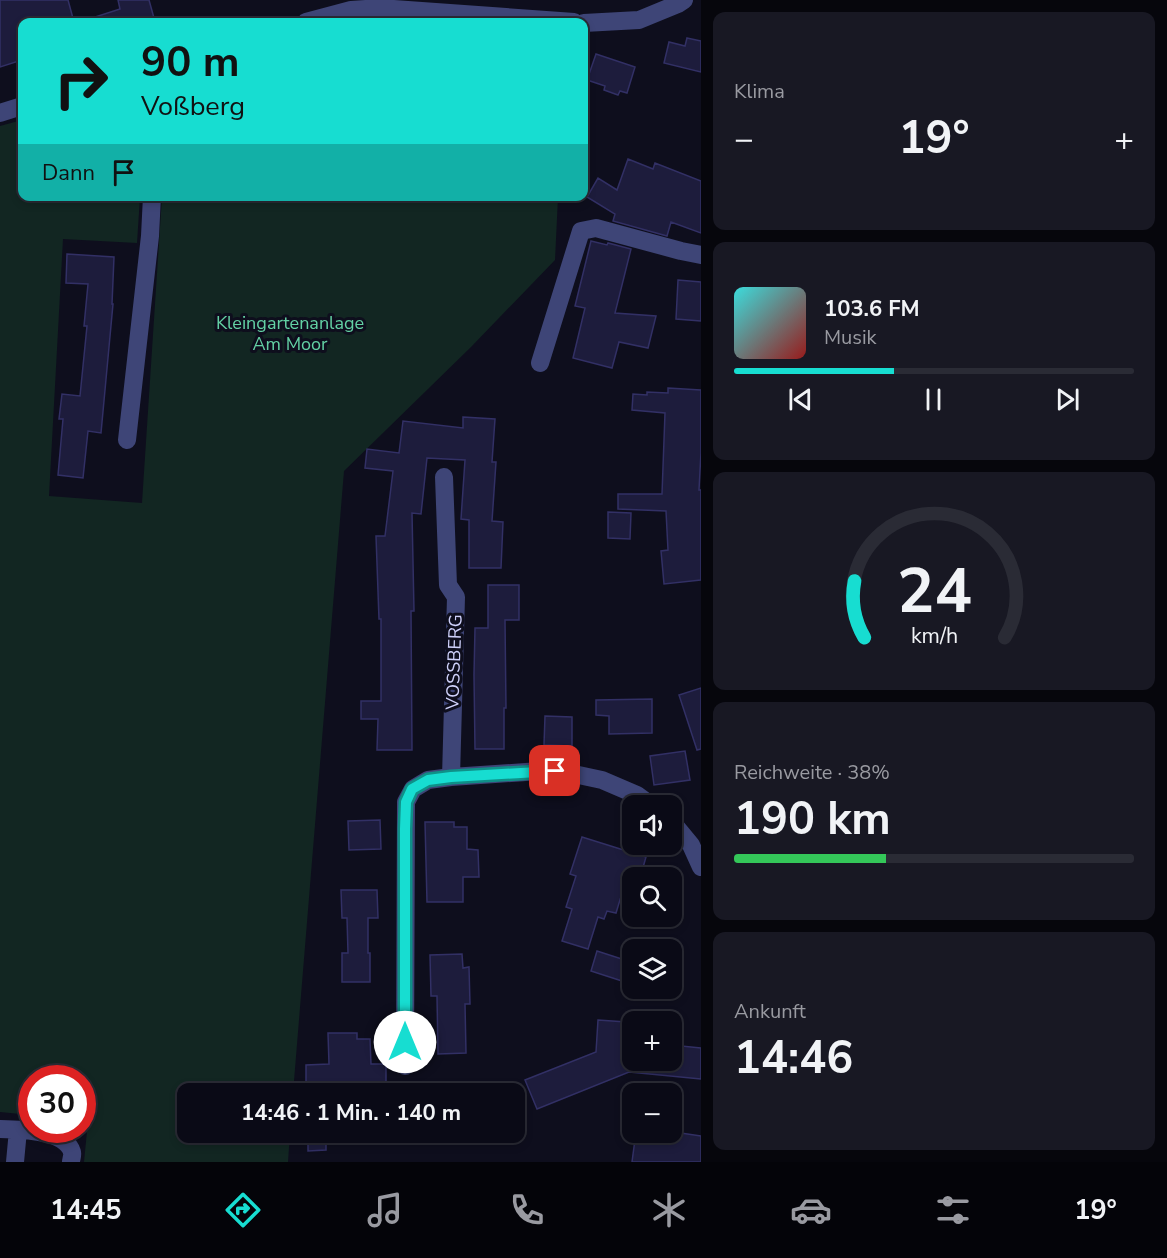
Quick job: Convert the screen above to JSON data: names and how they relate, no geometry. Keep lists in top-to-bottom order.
{
  "streets": {
    "street": ["VOSSBERG"]
  },
  "parks": ["Kleingartenanlage Am Moor"],
  "page": {
    "tile": [
      "Klima",
      ["Reichweite · 38%", "190 km"],
      ["Ankunft", "14:46"]
    ],
    "turn": ["90 m", "Voßberg"],
    "heat": ["−", "19°", "+"],
    "then": "Dann",
    "song": ["103.6 FM", "Musik"],
    "map_buttons": ["+", "−"],
    "limit": "30",
    "trip": "14:46 · 1 Min. · 140 m",
    "tabs": ["14:45", "19°"],
    "gauge": ["24", "km/h"]
  }
}
